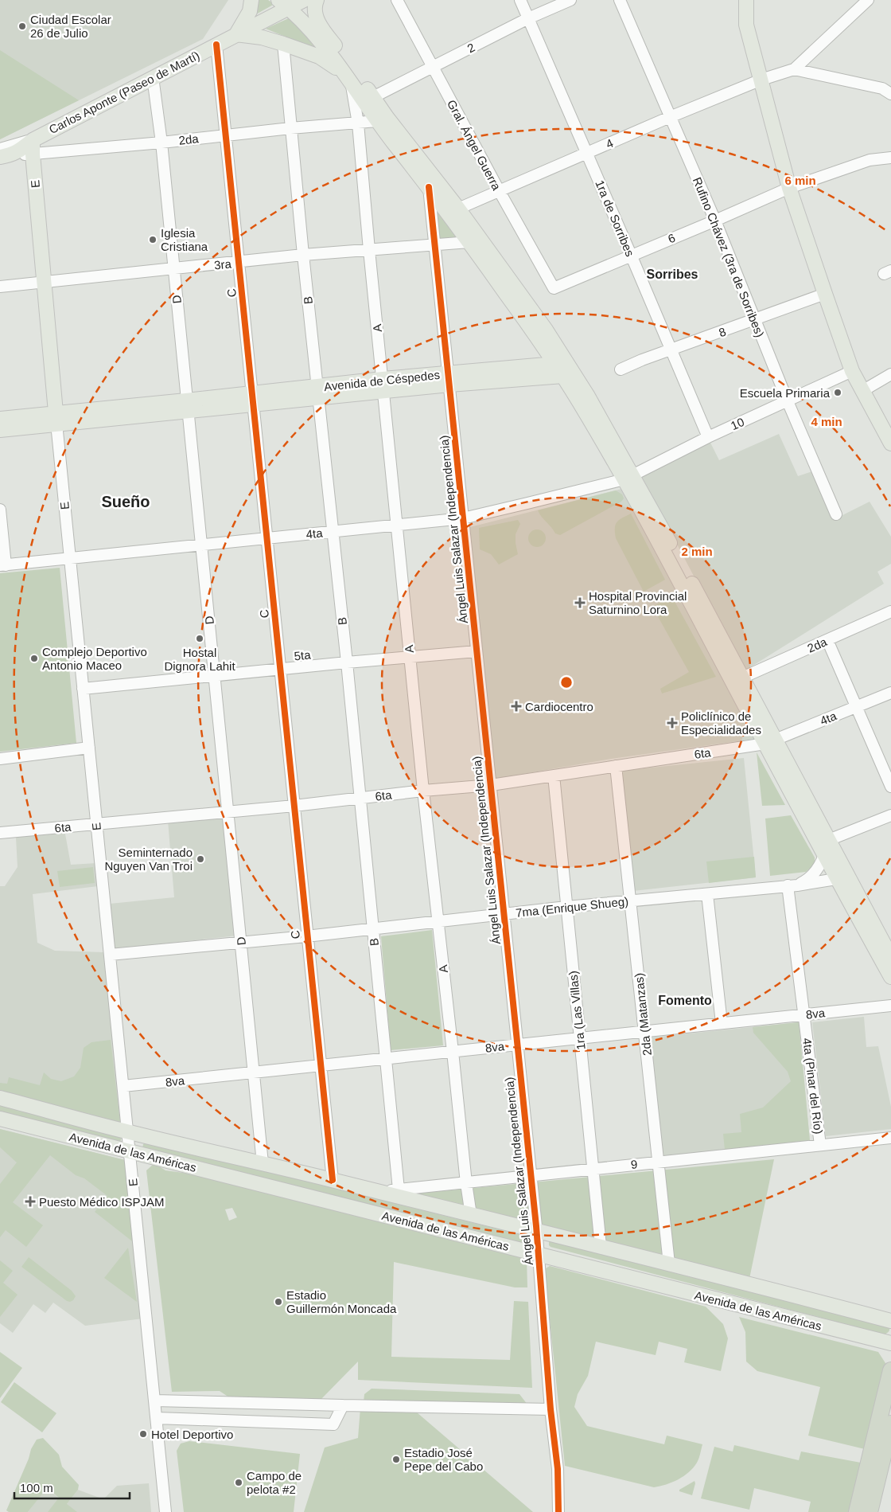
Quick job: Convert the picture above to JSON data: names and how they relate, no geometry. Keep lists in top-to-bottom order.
{
  "streets": {
    "main road": [
      "Carlos Aponte (Paseo de Martí)",
      "E",
      "Avenida de Céspedes",
      "Avenida de las Américas"
    ],
    "street": [
      "2",
      "2da",
      "4",
      "Gral. Ángel Guerra",
      "1ra de Sorribes",
      "6",
      "Rufino Chávez (3ra de Sorribes)",
      "3ra",
      "C",
      "D",
      "B",
      "A",
      "8",
      "10",
      "Ángel Luis Salazar (Independencia)",
      "4ta",
      "5ta",
      "6ta",
      "7ma (Enrique Shueg)",
      "1ra (Las Villas)",
      "8va",
      "2da (Matanzas)",
      "4ta (Pinar del Río)",
      "9"
    ]
  },
  "crossings": [
    ["2", "Gral. Ángel Guerra"],
    ["2", "1ra de Sorribes"],
    ["Carlos Aponte (Paseo de Martí)", "2da"],
    ["Carlos Aponte (Paseo de Martí)", "E"],
    ["Carlos Aponte (Paseo de Martí)", "C"],
    ["Carlos Aponte (Paseo de Martí)", "D"],
    ["2da", "E"],
    ["2da", "C"],
    ["2da", "D"],
    ["2da", "B"],
    ["2da", "A"],
    ["4", "Gral. Ángel Guerra"],
    ["4", "1ra de Sorribes"],
    ["4", "Rufino Chávez (3ra de Sorribes)"],
    ["Gral. Ángel Guerra", "6"],
    ["E", "3ra"],
    ["E", "Avenida de Céspedes"],
    ["E", "4ta"],
    ["E", "5ta"],
    ["E", "6ta"],
    ["E", "7ma (Enrique Shueg)"],
    ["E", "8va"],
    ["E", "Avenida de las Américas"],
    ["1ra de Sorribes", "6"],
    ["1ra de Sorribes", "8"],
    ["1ra de Sorribes", "10"],
    ["6", "Rufino Chávez (3ra de Sorribes)"],
    ["Rufino Chávez (3ra de Sorribes)", "8"],
    ["Rufino Chávez (3ra de Sorribes)", "10"],
    ["3ra", "C"],
    ["3ra", "D"],
    ["3ra", "B"],
    ["3ra", "A"],
    ["3ra", "Ángel Luis Salazar (Independencia)"],
    ["C", "Avenida de Céspedes"],
    ["C", "4ta"],
    ["C", "5ta"],
    ["C", "6ta"],
    ["C", "7ma (Enrique Shueg)"],
    ["C", "8va"],
    ["C", "Avenida de las Américas"],
    ["D", "Avenida de Céspedes"],
    ["D", "4ta"],
    ["D", "5ta"],
    ["D", "6ta"],
    ["D", "7ma (Enrique Shueg)"],
    ["D", "8va"],
    ["D", "Avenida de las Américas"],
    ["B", "Avenida de Céspedes"],
    ["B", "4ta"],
    ["B", "5ta"],
    ["B", "6ta"],
    ["B", "7ma (Enrique Shueg)"],
    ["B", "8va"],
    ["B", "Avenida de las Américas"],
    ["B", "9"],
    ["A", "Avenida de Céspedes"],
    ["A", "4ta"],
    ["A", "5ta"],
    ["A", "6ta"],
    ["A", "7ma (Enrique Shueg)"],
    ["A", "8va"],
    ["A", "Avenida de las Américas"],
    ["A", "9"],
    ["Avenida de Céspedes", "Ángel Luis Salazar (Independencia)"],
    ["10", "4ta"],
    ["Ángel Luis Salazar (Independencia)", "4ta"],
    ["Ángel Luis Salazar (Independencia)", "5ta"],
    ["Ángel Luis Salazar (Independencia)", "6ta"],
    ["Ángel Luis Salazar (Independencia)", "7ma (Enrique Shueg)"],
    ["Ángel Luis Salazar (Independencia)", "8va"],
    ["Ángel Luis Salazar (Independencia)", "Avenida de las Américas"],
    ["Ángel Luis Salazar (Independencia)", "9"],
    ["4ta", "6ta"],
    ["6ta", "1ra (Las Villas)"],
    ["6ta", "2da (Matanzas)"],
    ["7ma (Enrique Shueg)", "1ra (Las Villas)"],
    ["7ma (Enrique Shueg)", "2da (Matanzas)"],
    ["7ma (Enrique Shueg)", "4ta (Pinar del Río)"],
    ["1ra (Las Villas)", "8va"],
    ["1ra (Las Villas)", "Avenida de las Américas"],
    ["1ra (Las Villas)", "9"],
    ["8va", "2da (Matanzas)"],
    ["8va", "4ta (Pinar del Río)"],
    ["2da (Matanzas)", "Avenida de las Américas"],
    ["2da (Matanzas)", "9"],
    ["4ta (Pinar del Río)", "9"],
    ["Avenida de las Américas", "9"]
  ],
  "districts": ["Sorribes", "Sueño", "Fomento"],
  "places": {
    "other": [
      "Ciudad Escolar 26 de Julio",
      "Iglesia Cristiana",
      "Escuela Primaria",
      "Hostal Dignora Lahit",
      "Complejo Deportivo Antonio Maceo",
      "Seminternado Nguyen Van Troi",
      "Estadio Guillermón Moncada",
      "Hotel Deportivo",
      "Estadio José Pepe del Cabo",
      "Campo de pelota #2"
    ],
    "health": [
      "Hospital Provincial Saturnino Lora",
      "Cardiocentro",
      "Policlínico de Especialidades",
      "Puesto Médico ISPJAM"
    ]
  },
  "scale_bar": "100 m",
  "rings": ["6 min", "4 min", "2 min"]
}
